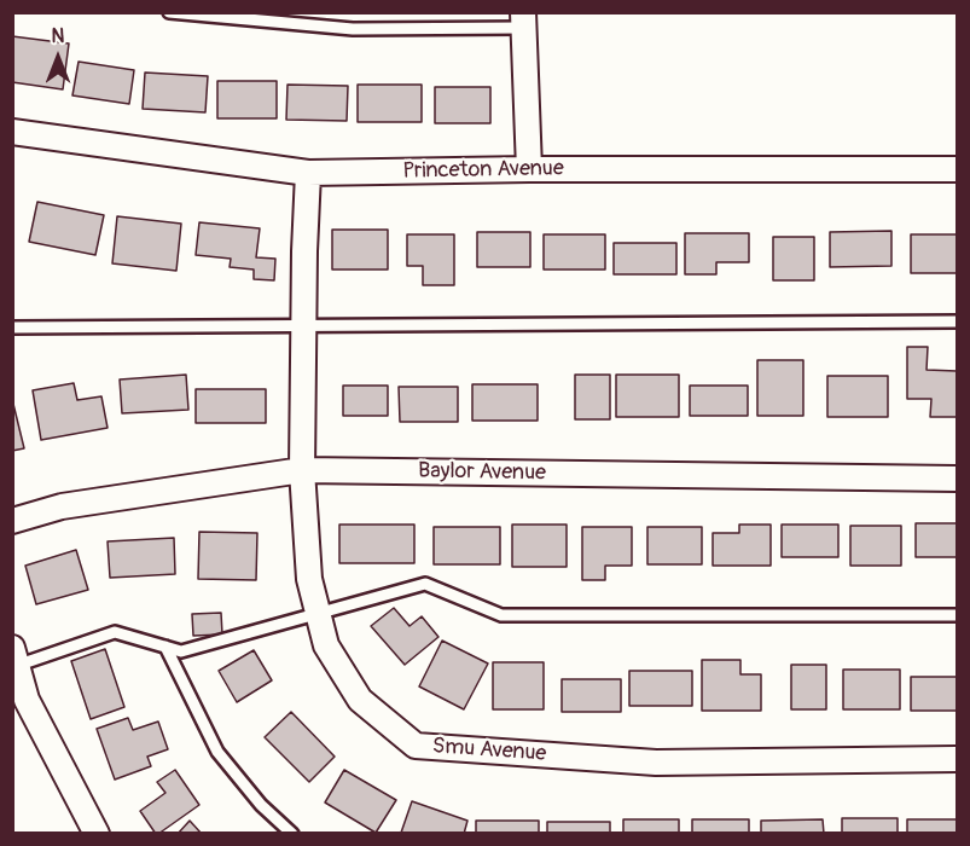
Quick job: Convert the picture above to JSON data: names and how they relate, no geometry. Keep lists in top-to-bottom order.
{
  "streets": {
    "street": ["Princeton Avenue", "Baylor Avenue", "Smu Avenue"]
  },
  "crossings": [
    ["Princeton Avenue", "Smu Avenue"],
    ["Baylor Avenue", "Smu Avenue"]
  ],
  "north": "top"
}
